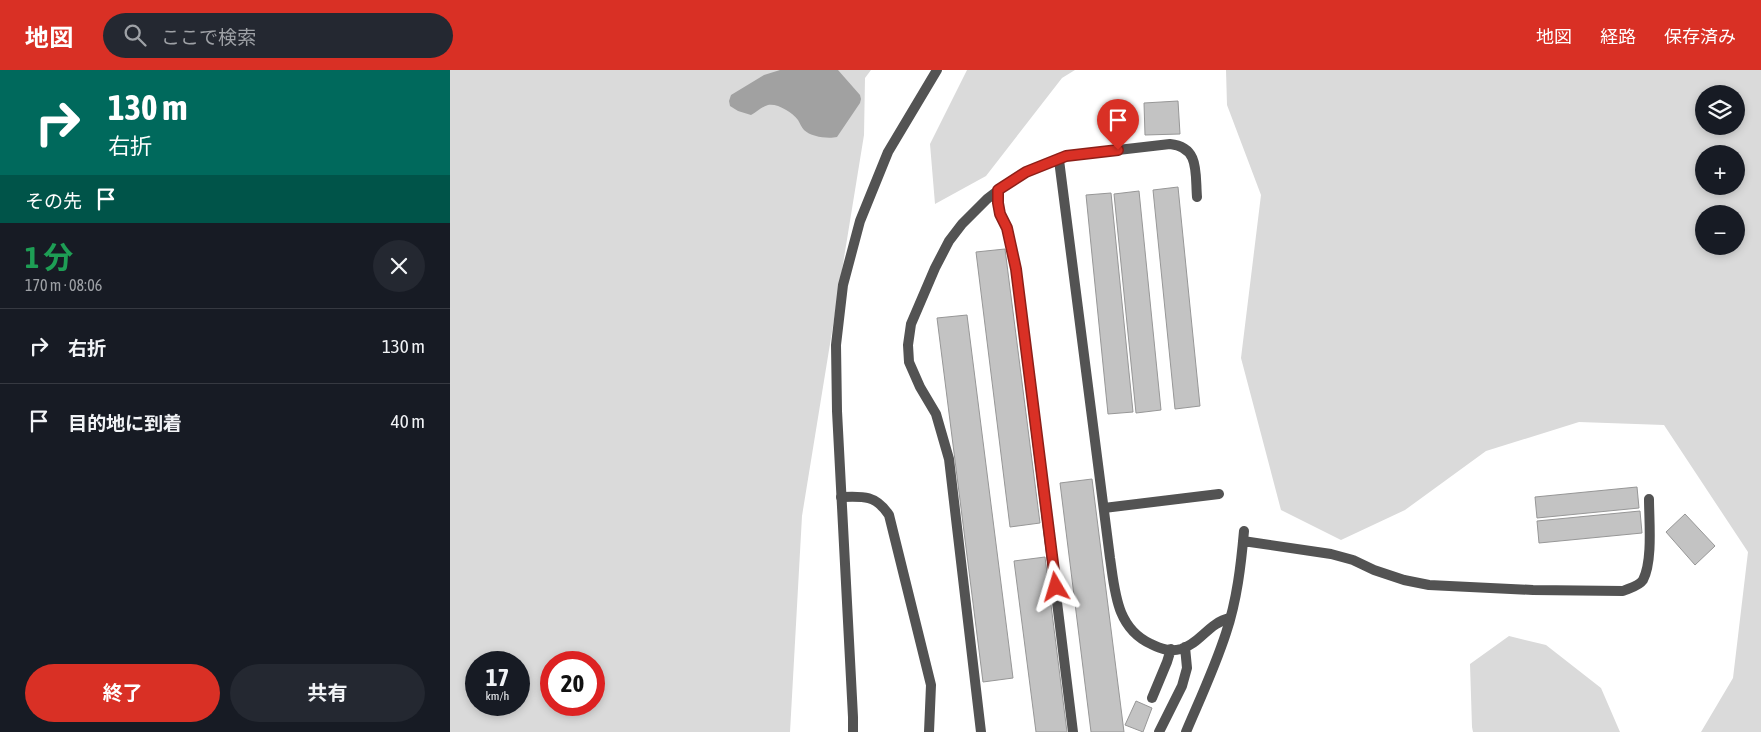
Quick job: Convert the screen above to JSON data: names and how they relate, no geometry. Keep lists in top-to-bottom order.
{
  "page": {
    "header": "地図",
    "search": "ここで検索",
    "nav": ["地図", "経路", "保存済み"],
    "turn": ["130 m", "右折"],
    "map_buttons": ["+", "−"],
    "then": "その先",
    "heading": ["1 分", "170 m · 08:06"],
    "list": [
      {
        "name": "右折",
        "value": "130 m"
      },
      {
        "name": "目的地に到着",
        "value": "40 m"
      }
    ],
    "speed": "17 km/h",
    "limit": "20",
    "buttons": ["終了", "共有"]
  }
}
